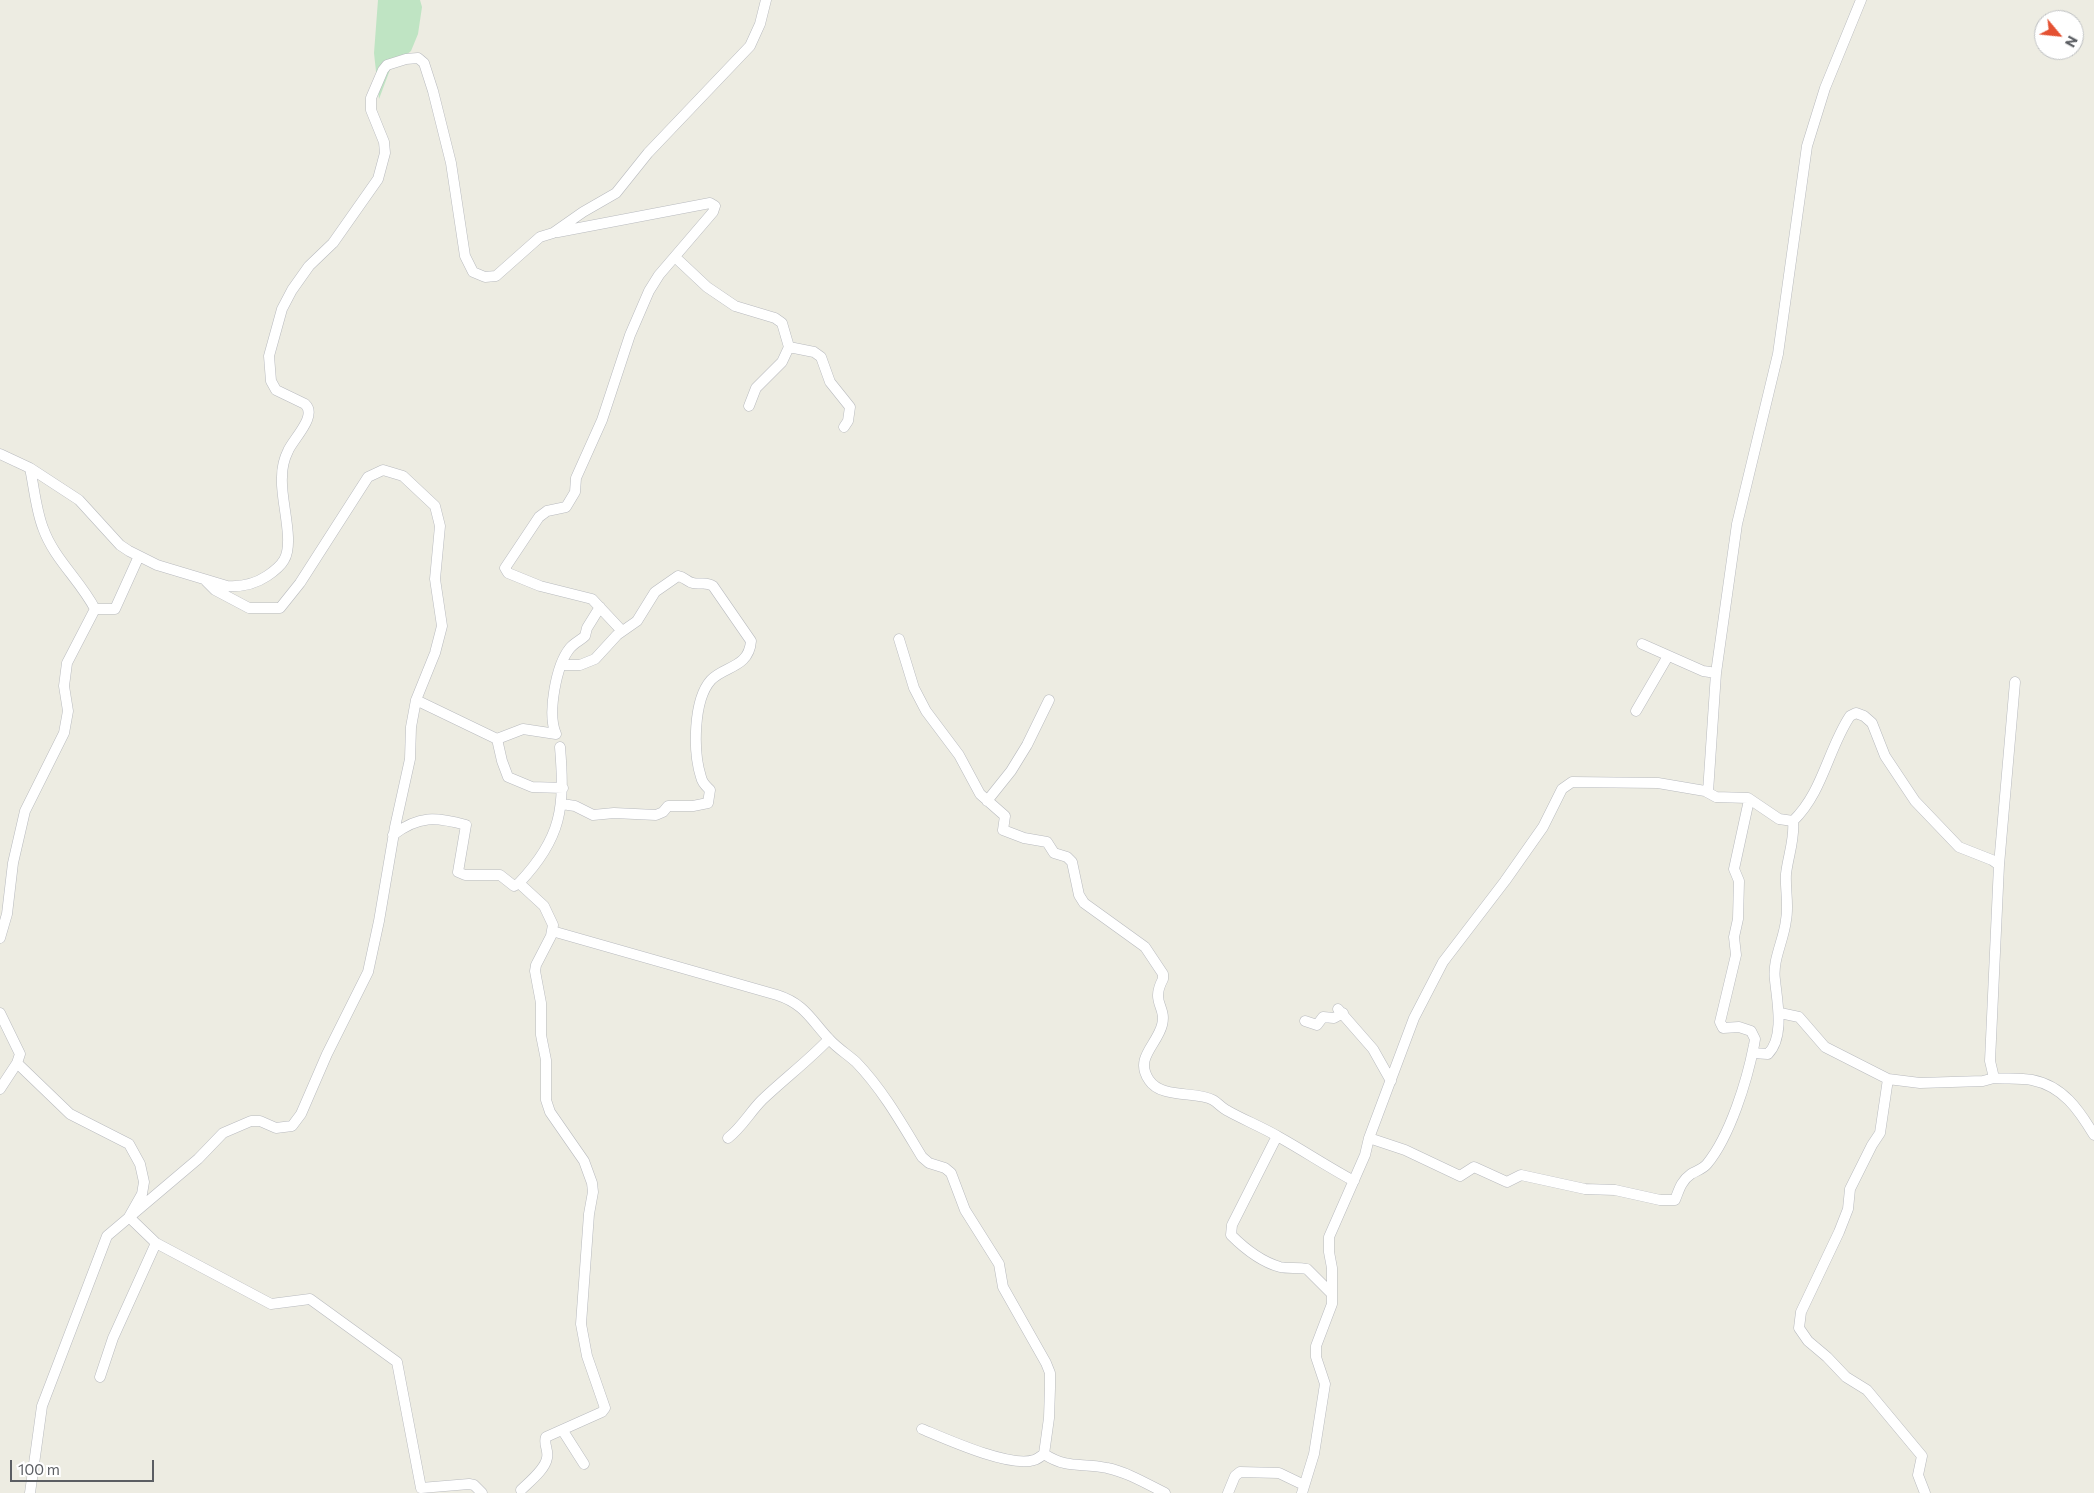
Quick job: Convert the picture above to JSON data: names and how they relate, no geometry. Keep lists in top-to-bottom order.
{
  "scale_bar": "100 m",
  "north": "bottom right"
}
